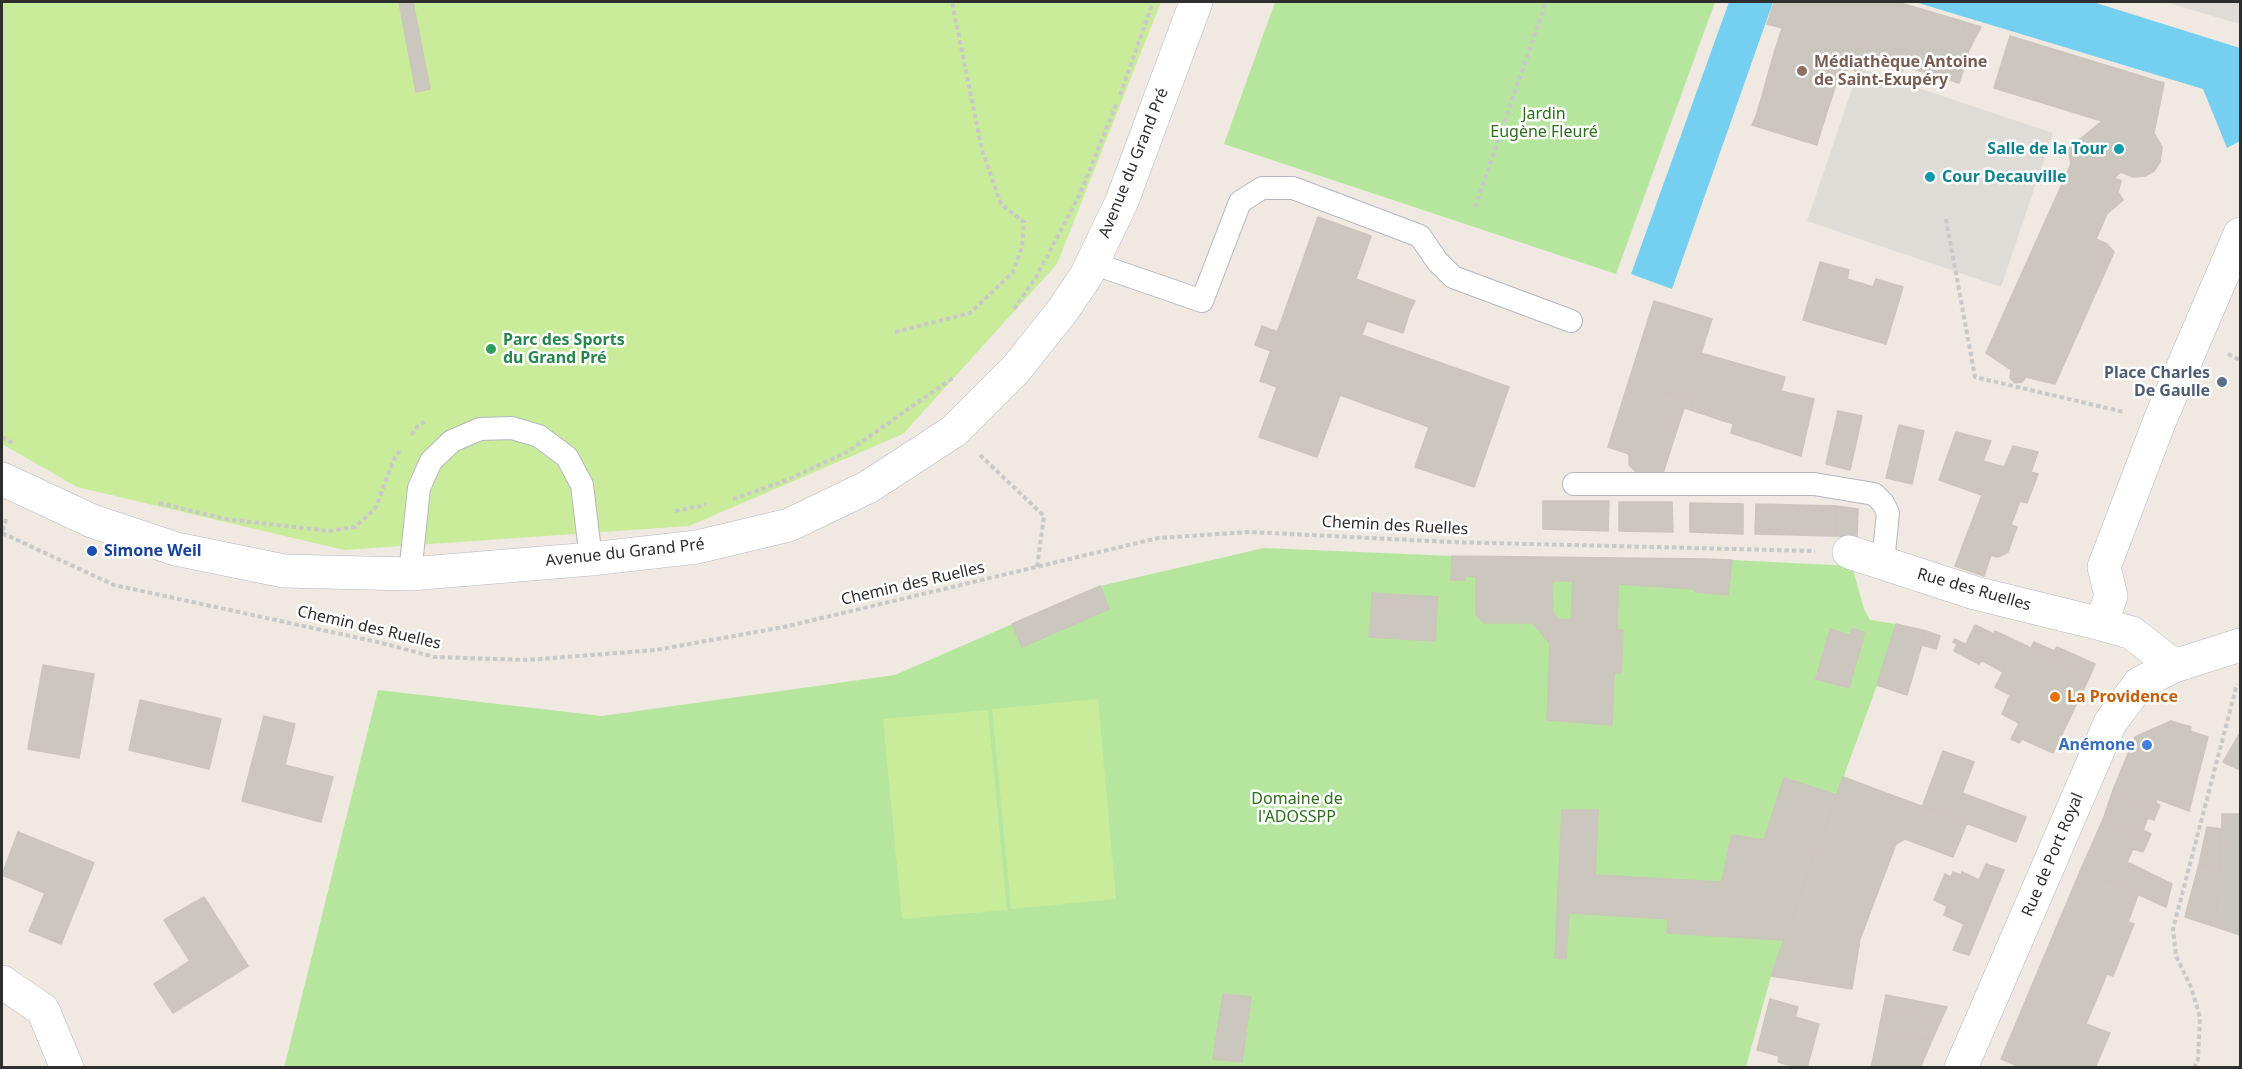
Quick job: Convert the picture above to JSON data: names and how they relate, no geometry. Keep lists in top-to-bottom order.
{
  "streets": {
    "street": ["Avenue du Grand Pré", "Rue des Ruelles", "Rue de Port Royal"],
    "path": ["Chemin des Ruelles"]
  },
  "crossings": [
    ["Chemin des Ruelles", "Rue des Ruelles"],
    ["Rue des Ruelles", "Rue de Port Royal"]
  ],
  "parks": ["Jardin Eugène Fleuré", "Domaine de l'ADOSSPP"],
  "places": [
    "Médiathèque Antoine de Saint-Exupéry",
    "Salle de la Tour",
    "Cour Decauville",
    "Parc des Sports du Grand Pré",
    "Place Charles De Gaulle",
    "Simone Weil",
    "La Providence",
    "Anémone"
  ]
}
